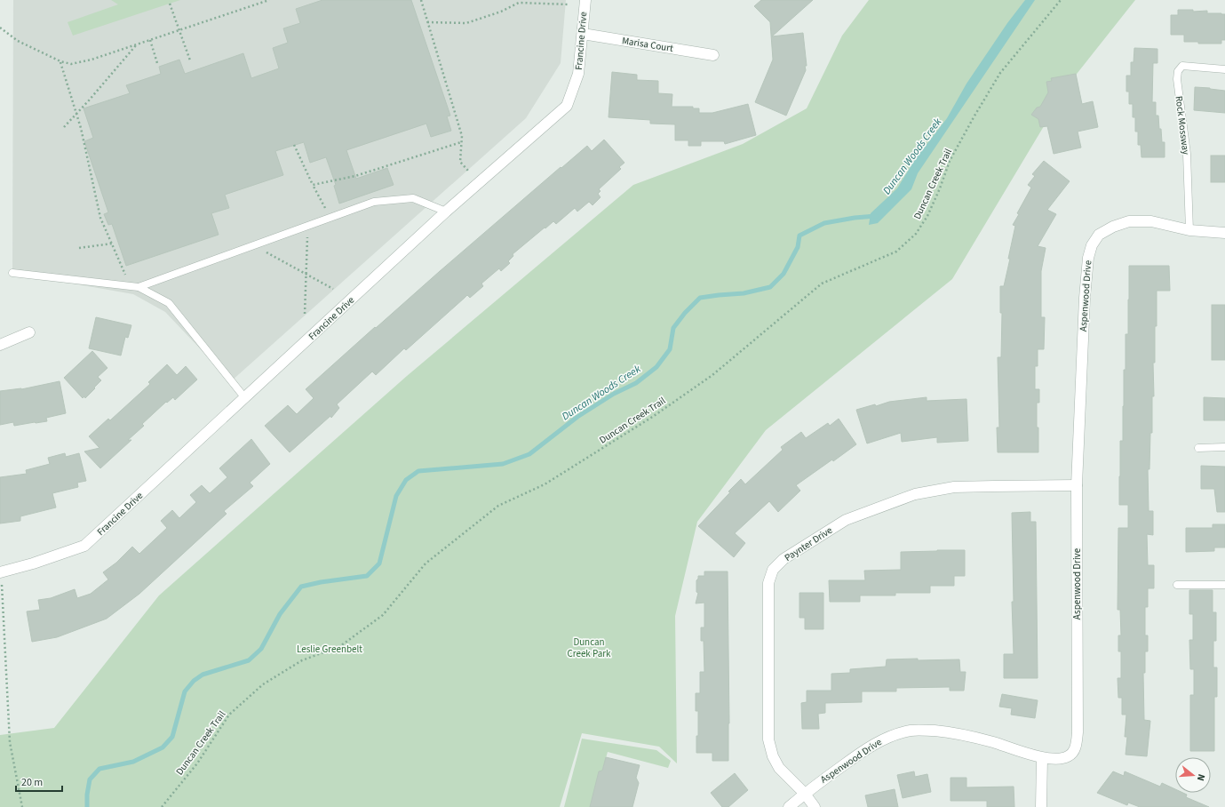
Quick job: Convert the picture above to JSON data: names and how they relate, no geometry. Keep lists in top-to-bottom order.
{
  "streets": {
    "street": [
      "Francine Drive",
      "Marisa Court",
      "Aspenwood Drive",
      "Paynter Drive"
    ],
    "lane": ["Rock Mossway"],
    "path": ["Duncan Creek Trail"]
  },
  "crossings": [
    ["Francine Drive", "Marisa Court"],
    ["Rock Mossway", "Aspenwood Drive"],
    ["Aspenwood Drive", "Paynter Drive"]
  ],
  "water": ["Duncan Woods Creek"],
  "parks": ["Duncan Creek Park", "Leslie Greenbelt"],
  "scale_bar": "20 m",
  "north": "right"
}
